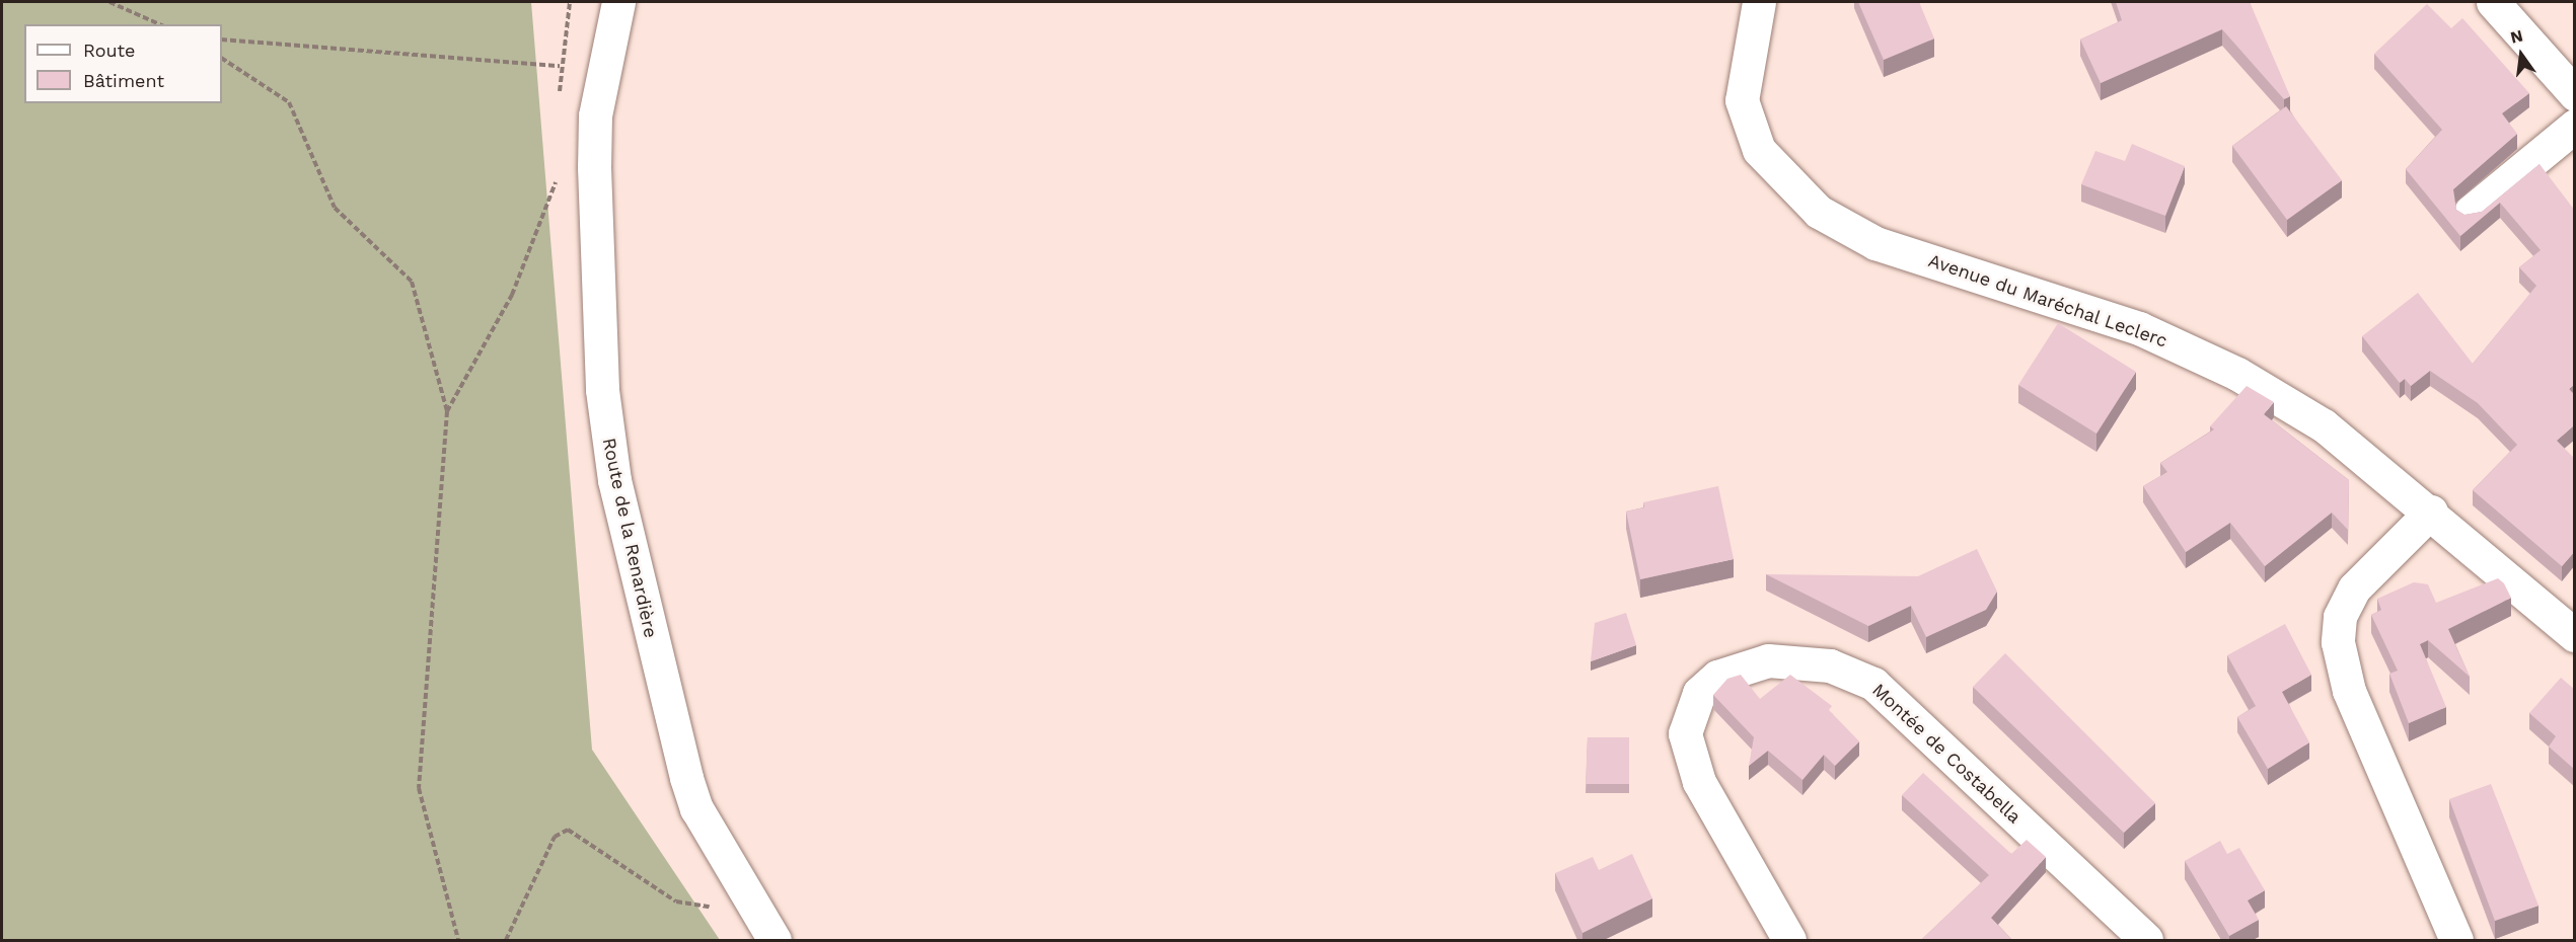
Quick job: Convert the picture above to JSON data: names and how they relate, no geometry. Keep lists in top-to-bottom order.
{
  "streets": {
    "street": ["Avenue du Maréchal Leclerc", "Route de la Renardière", "Montée de Costabella"]
  },
  "legend": ["Route", "Bâtiment"],
  "north": "top"
}
